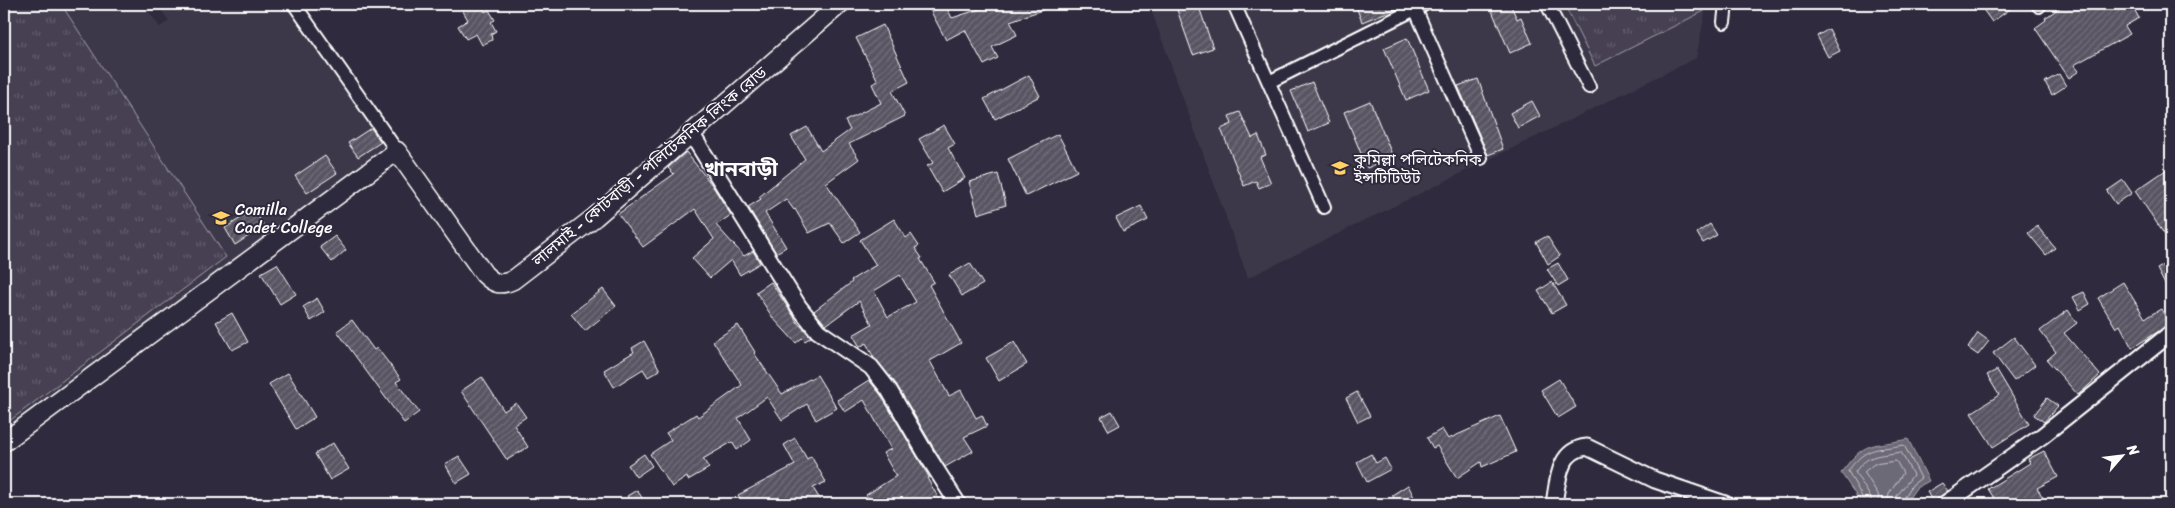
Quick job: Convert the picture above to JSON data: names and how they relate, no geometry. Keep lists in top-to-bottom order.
{
  "streets": {
    "main road": ["লালমাই - কোটবাড়ী - পলিটেকনিক লিংক রোড"]
  },
  "districts": ["খানবাড়ী"],
  "places": {
    "school or university": ["কুমিল্লা পলিটেকনিক ইন্সটিটিউট", "Comilla Cadet College"]
  },
  "north": "top right"
}
